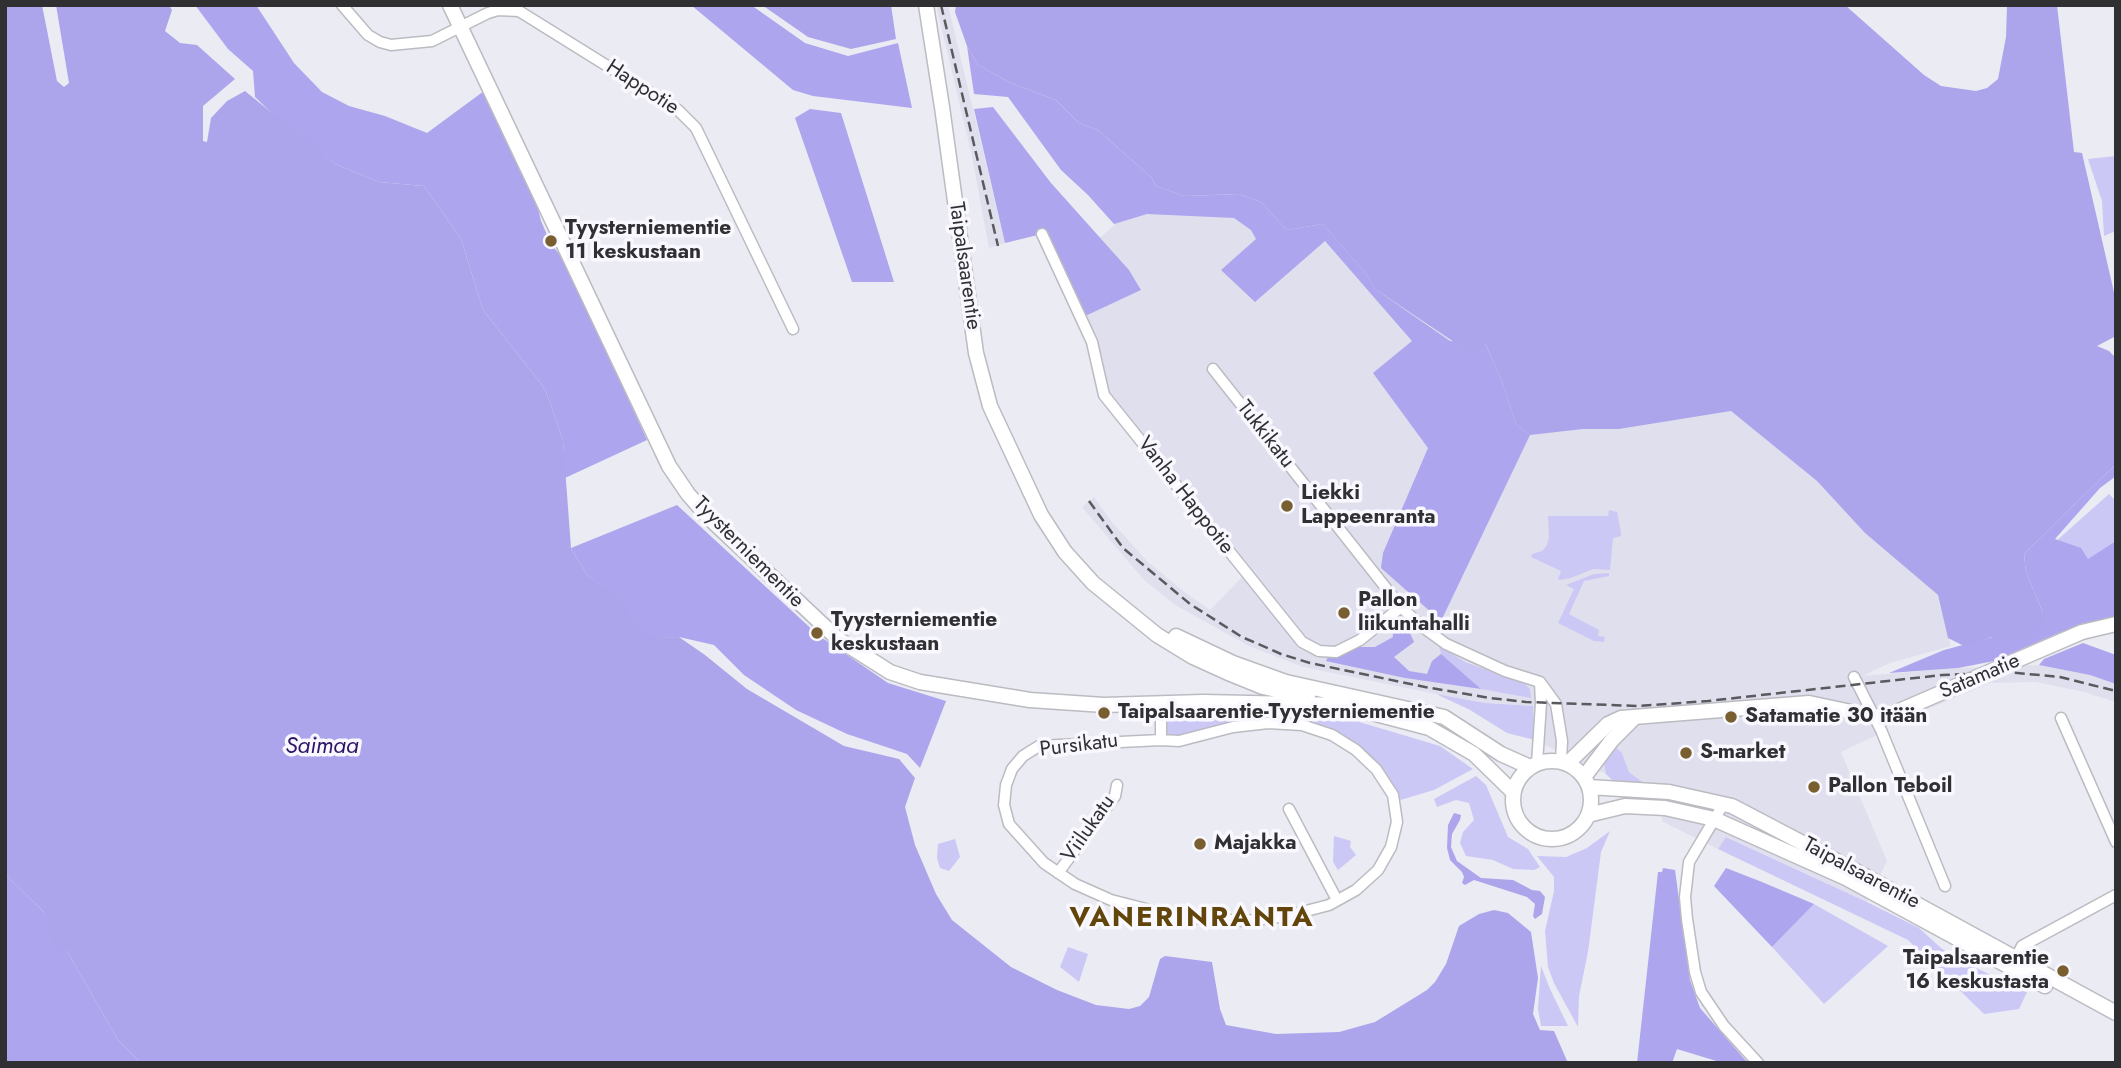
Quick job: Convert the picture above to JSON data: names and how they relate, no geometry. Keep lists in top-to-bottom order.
{
  "streets": {
    "main road": ["Taipalsaarentie", "Tyysterniementie", "Satamatie"],
    "street": [
      "Happotie",
      "Tukkikatu",
      "Vanha Happotie",
      "Pursikatu",
      "Viilukatu"
    ]
  },
  "crossings": [
    ["Happotie", "Tyysterniementie"],
    ["Taipalsaarentie", "Tyysterniementie"],
    ["Taipalsaarentie", "Satamatie"],
    ["Tukkikatu", "Vanha Happotie"],
    ["Pursikatu", "Viilukatu"]
  ],
  "districts": ["VANERINRANTA"],
  "water": ["Saimaa"],
  "places": [
    "Tyysterniementie 11 keskustaan",
    "Liekki Lappeenranta",
    "Pallon liikuntahalli",
    "Tyysterniementie keskustaan",
    "Taipalsaarentie-Tyysterniementie",
    "Satamatie 30 itään",
    "S-market",
    "Pallon Teboil",
    "Majakka",
    "Taipalsaarentie 16 keskustasta"
  ]
}
